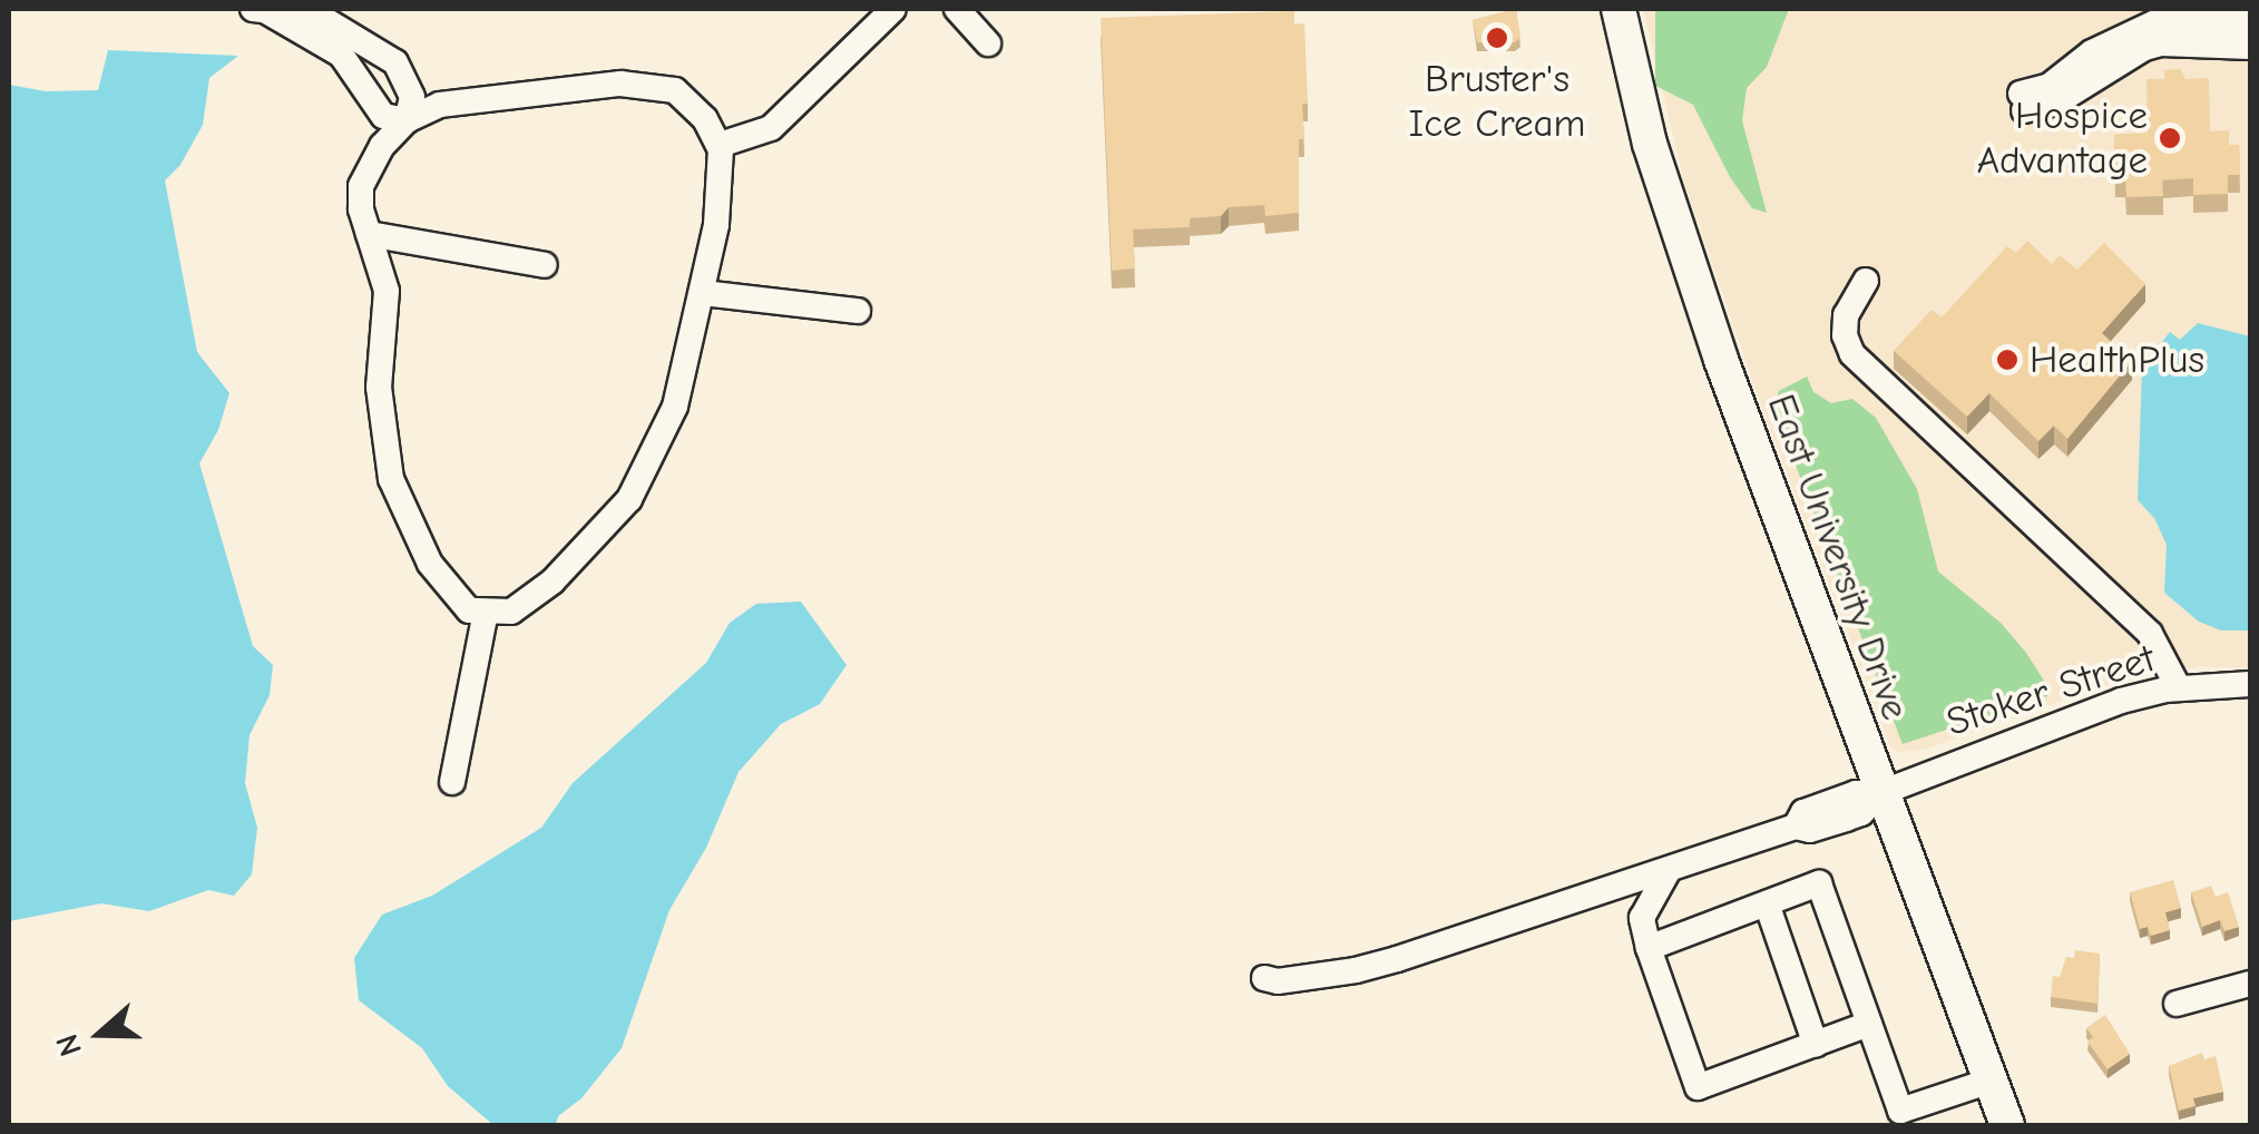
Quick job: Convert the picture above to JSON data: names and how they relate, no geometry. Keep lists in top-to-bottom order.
{
  "streets": {
    "main road": ["East University Drive"],
    "street": ["Stoker Street"]
  },
  "crossings": [
    ["East University Drive", "Stoker Street"]
  ],
  "places": ["Bruster's Ice Cream", "Hospice Advantage", "HealthPlus"],
  "north": "left"
}
